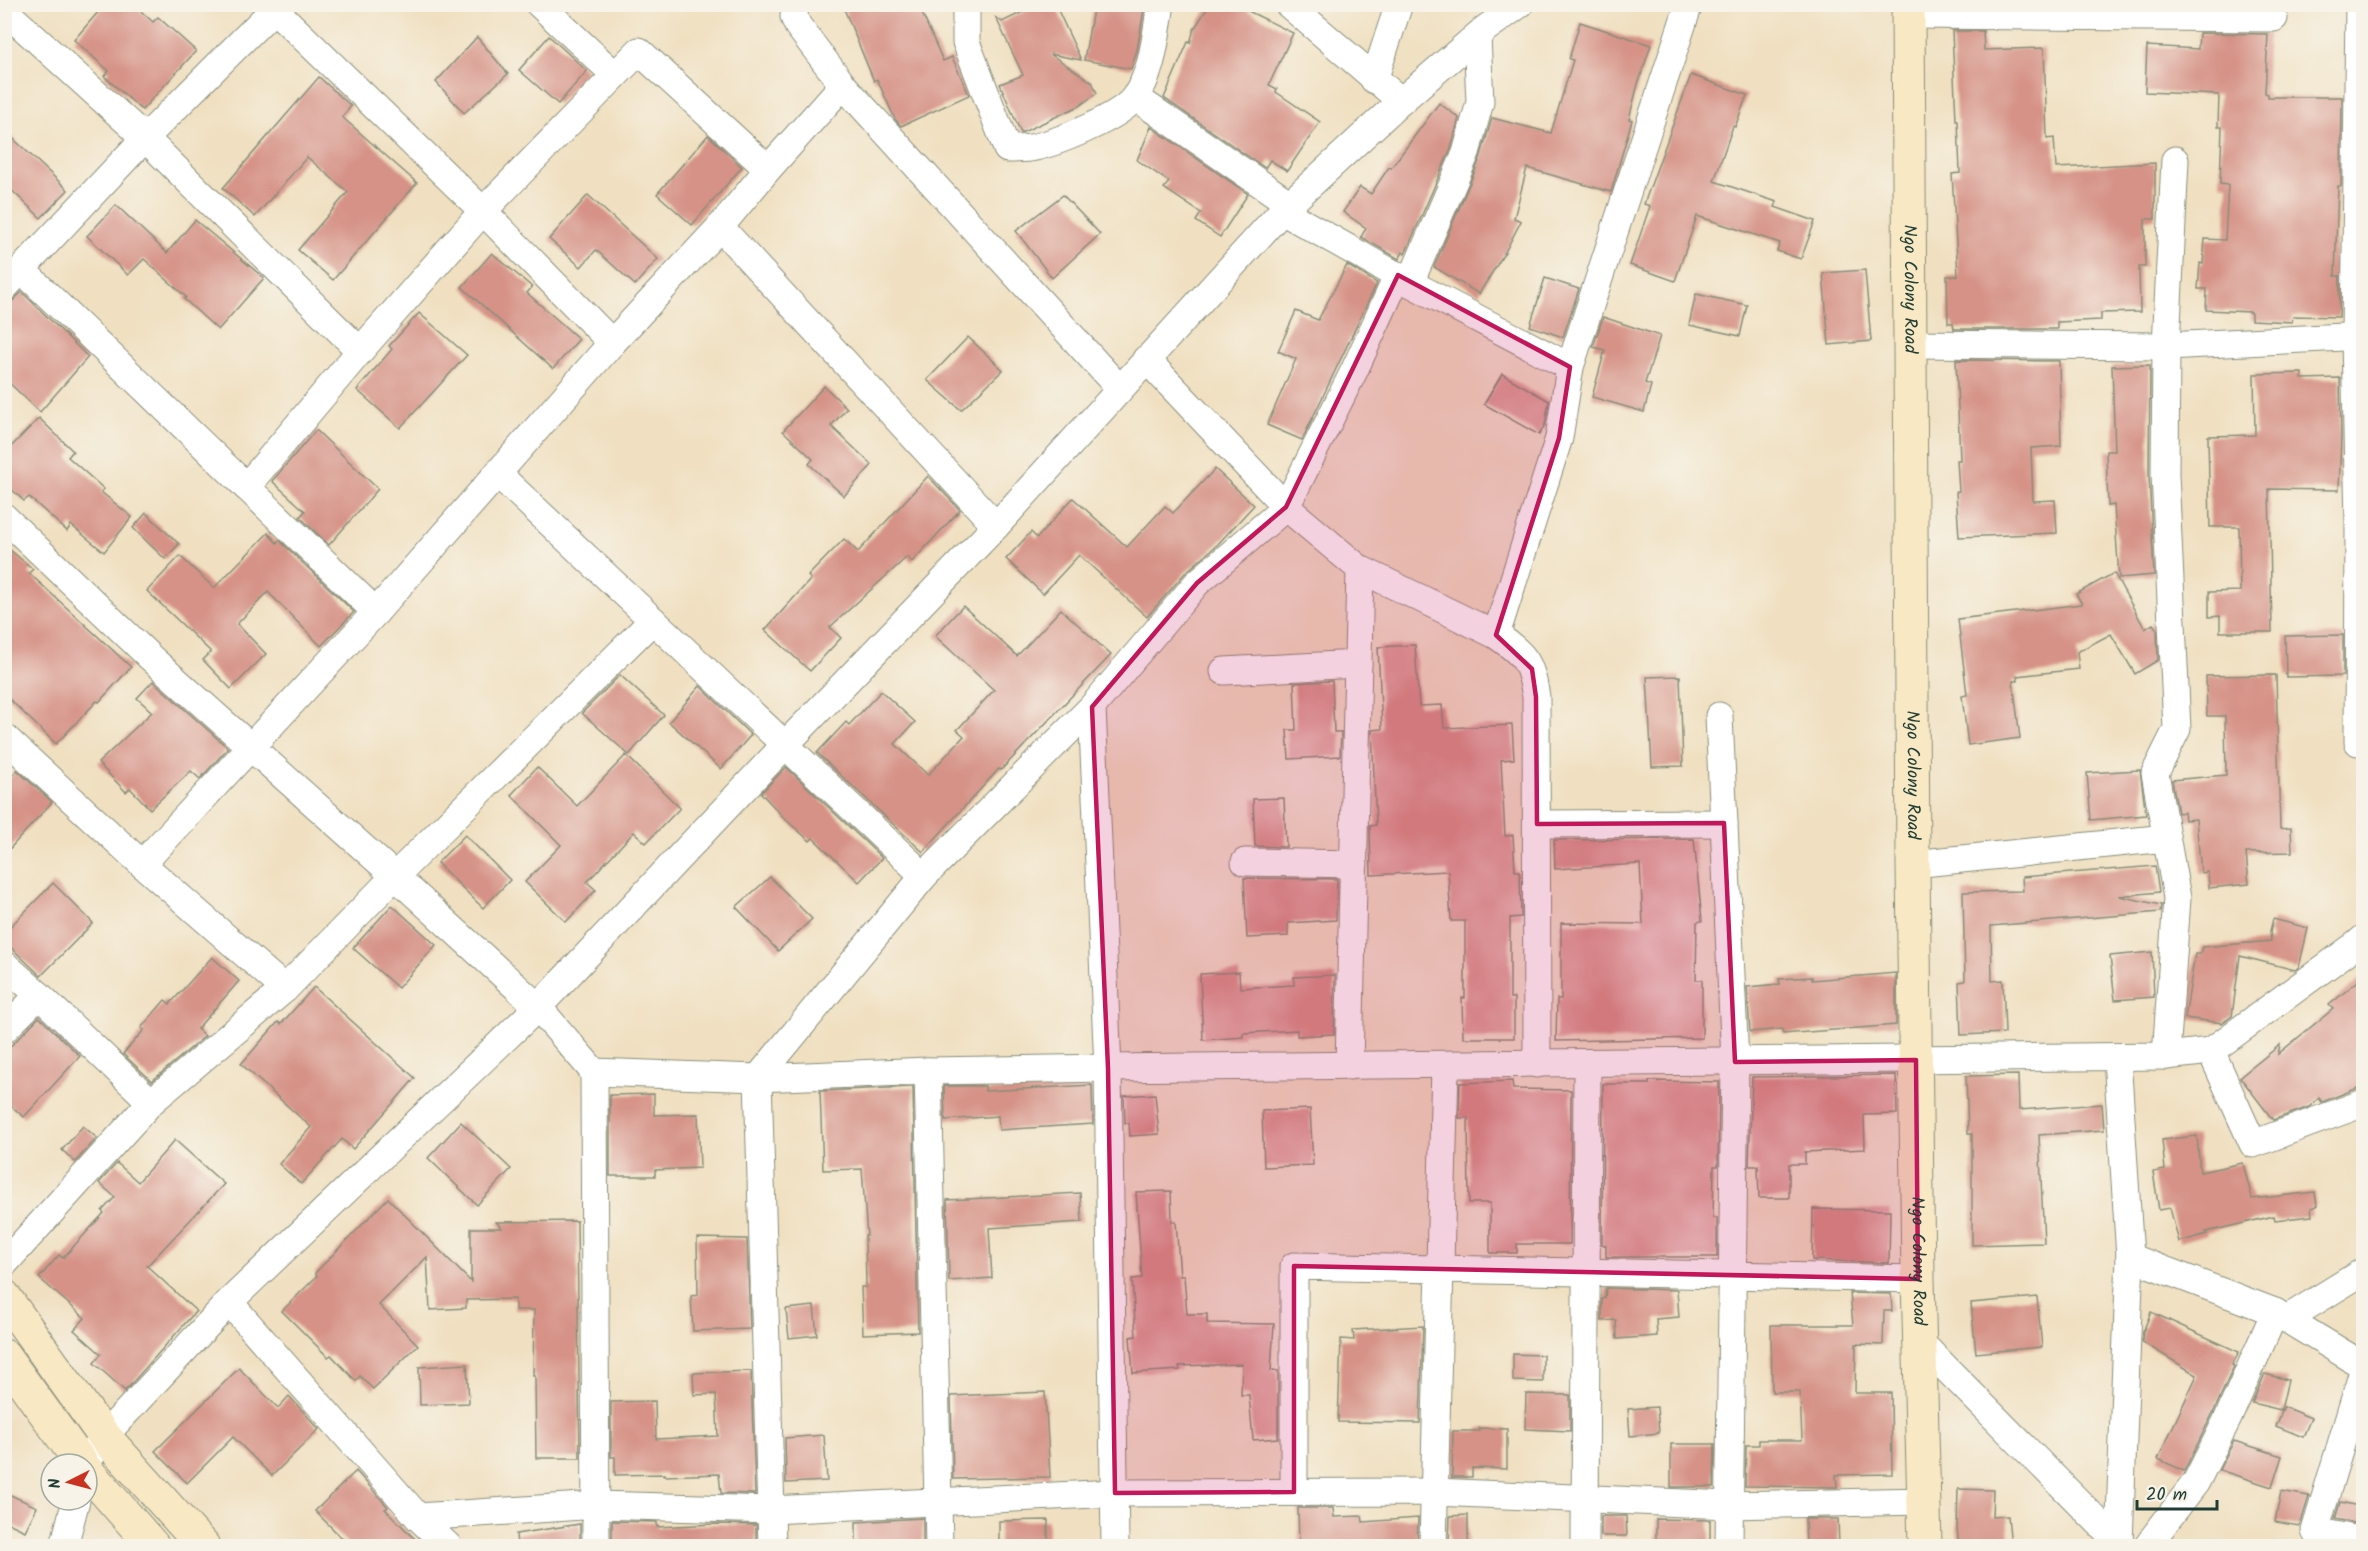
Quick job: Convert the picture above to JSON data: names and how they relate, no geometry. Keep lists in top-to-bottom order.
{
  "streets": {
    "street": ["Ngo Colony Road"]
  },
  "scale_bar": "20 m",
  "north": "left"
}
